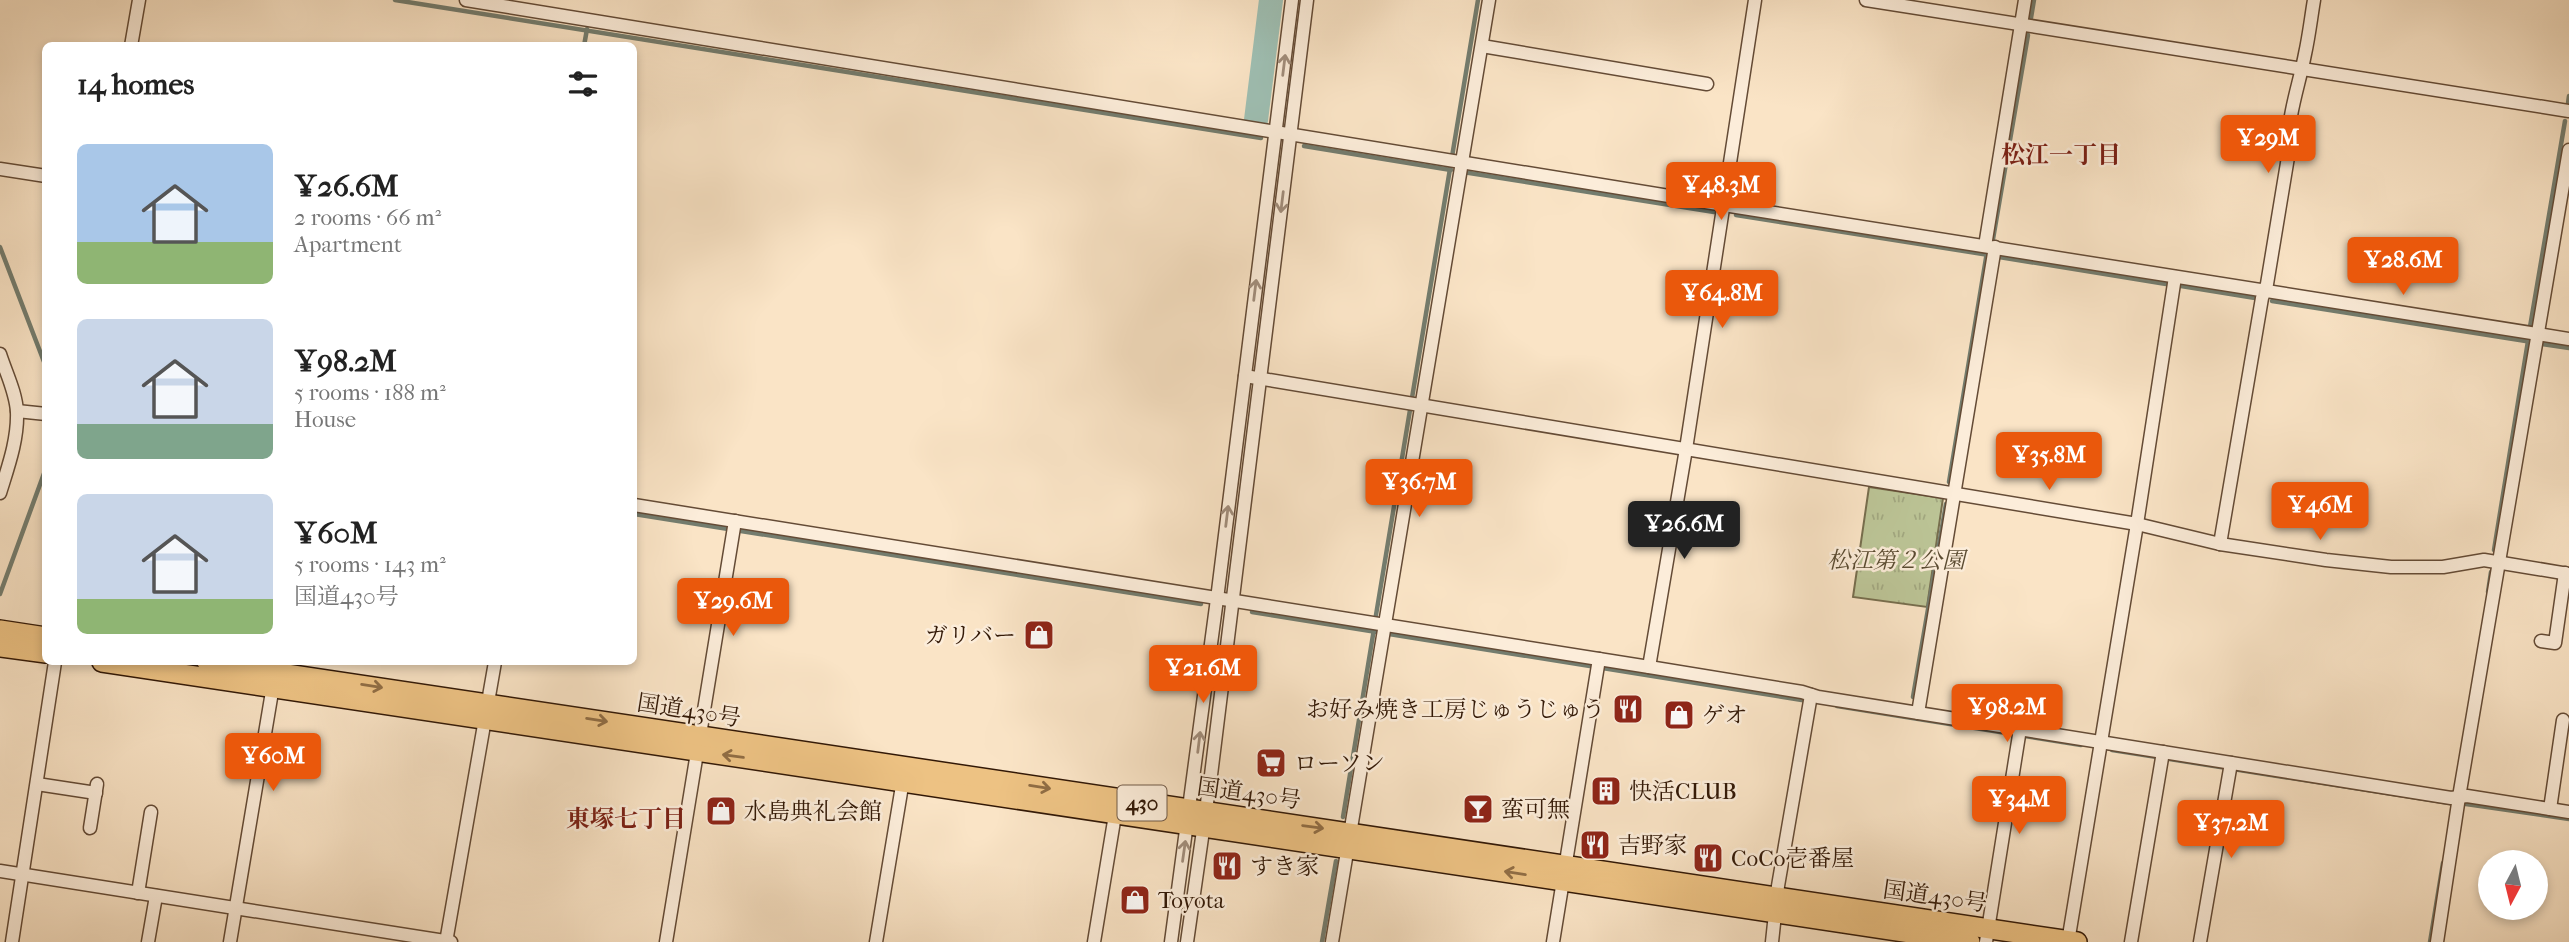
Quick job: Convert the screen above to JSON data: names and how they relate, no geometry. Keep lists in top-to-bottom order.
{
  "streets": {
    "highway": ["国道430号", "430"]
  },
  "districts": ["松江一丁目", "東塚七丁目"],
  "parks": ["松江第２公園"],
  "places": {
    "shop": [
      "ガリバー",
      "ゲオ",
      "水島典礼会館",
      "Toyota"
    ],
    "restaurant": [
      "お好み焼き工房じゅうじゅう",
      "吉野家",
      "CoCo壱番屋",
      "すき家"
    ],
    "supermarket": ["ローソン"],
    "building": ["快活CLUB"],
    "bar": ["蛮可無"]
  },
  "north": "bottom",
  "page": {
    "heading": "14 homes",
    "price": [
      "¥29M",
      "¥48.3M",
      "¥28.6M",
      "¥64.8M",
      "¥35.8M",
      "¥36.7M",
      "¥46M",
      "¥26.6M",
      "¥29.6M",
      "¥21.6M",
      "¥98.2M",
      "¥60M",
      "¥34M",
      "¥37.2M"
    ],
    "list": [
      {
        "name": "¥26.6M",
        "note": "2 rooms · 66 m² · Apartment"
      },
      {
        "name": "¥98.2M",
        "note": "5 rooms · 188 m² · House"
      },
      {
        "name": "¥60M",
        "note": "5 rooms · 143 m² · 国道430号"
      }
    ]
  }
}
